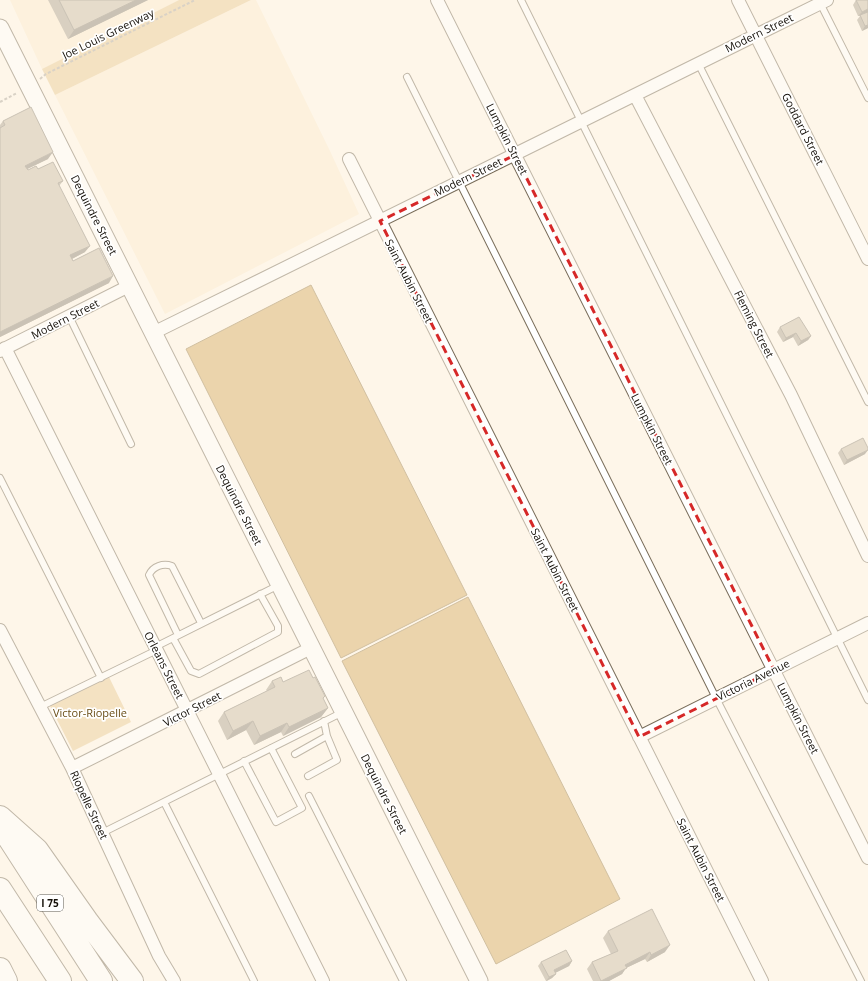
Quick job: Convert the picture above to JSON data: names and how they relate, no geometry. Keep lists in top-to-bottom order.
{
  "streets": {
    "highway": ["I 75"],
    "street": [
      "Modern Street",
      "Goddard Street",
      "Lumpkin Street",
      "Dequindre Street",
      "Saint Aubin Street",
      "Fleming Street",
      "Orleans Street",
      "Victoria Avenue",
      "Victor Street",
      "Riopelle Street"
    ],
    "path": ["Joe Louis Greenway"]
  },
  "crossings": [
    ["Modern Street", "Goddard Street"],
    ["Modern Street", "Lumpkin Street"],
    ["Modern Street", "Dequindre Street"],
    ["Modern Street", "Saint Aubin Street"],
    ["Modern Street", "Fleming Street"],
    ["Modern Street", "Orleans Street"],
    ["Joe Louis Greenway", "Dequindre Street"],
    ["Lumpkin Street", "Victoria Avenue"],
    ["Dequindre Street", "Victor Street"],
    ["Saint Aubin Street", "Victoria Avenue"],
    ["Orleans Street", "Victor Street"],
    ["Victor Street", "Riopelle Street"]
  ],
  "parks": ["Victor-Riopelle"]
}
